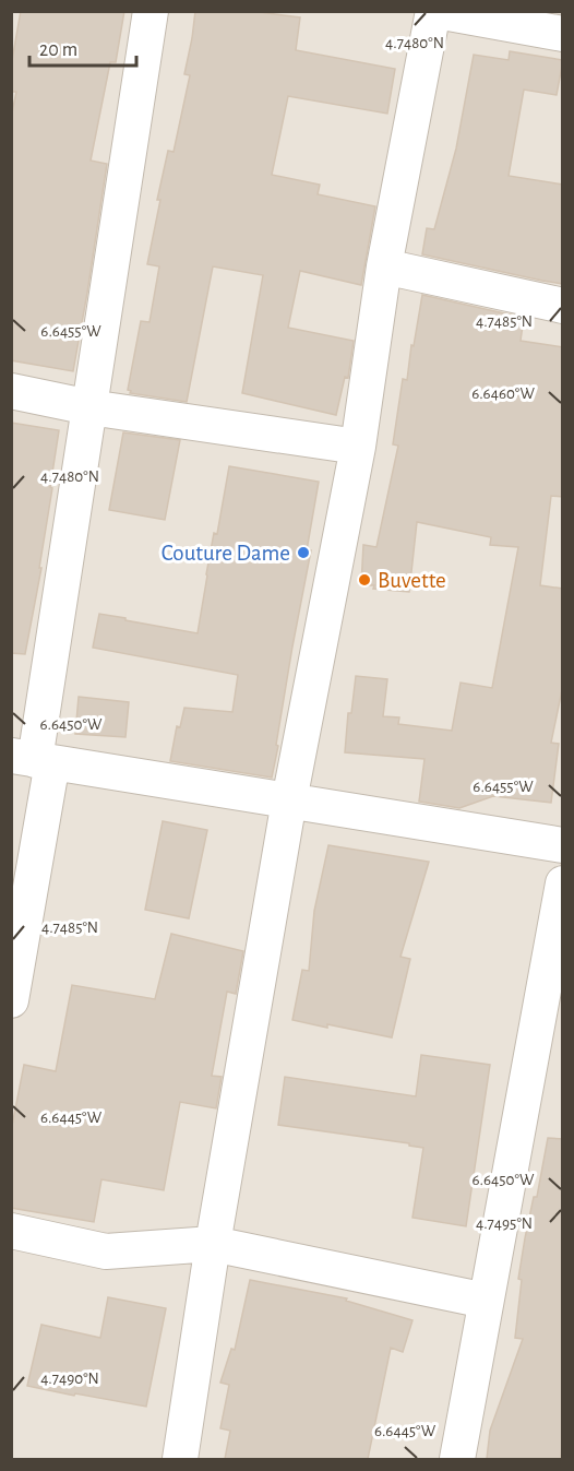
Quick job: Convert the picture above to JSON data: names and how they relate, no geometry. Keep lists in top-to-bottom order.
{
  "places": ["Couture Dame", "Buvette"],
  "scale_bar": "20 m",
  "coordinates": [
    "4.7480°N",
    "4.7485°N",
    "6.6455°W",
    "6.6460°W",
    "6.6450°W",
    "6.6445°W",
    "4.7495°N",
    "4.7490°N"
  ]
}
